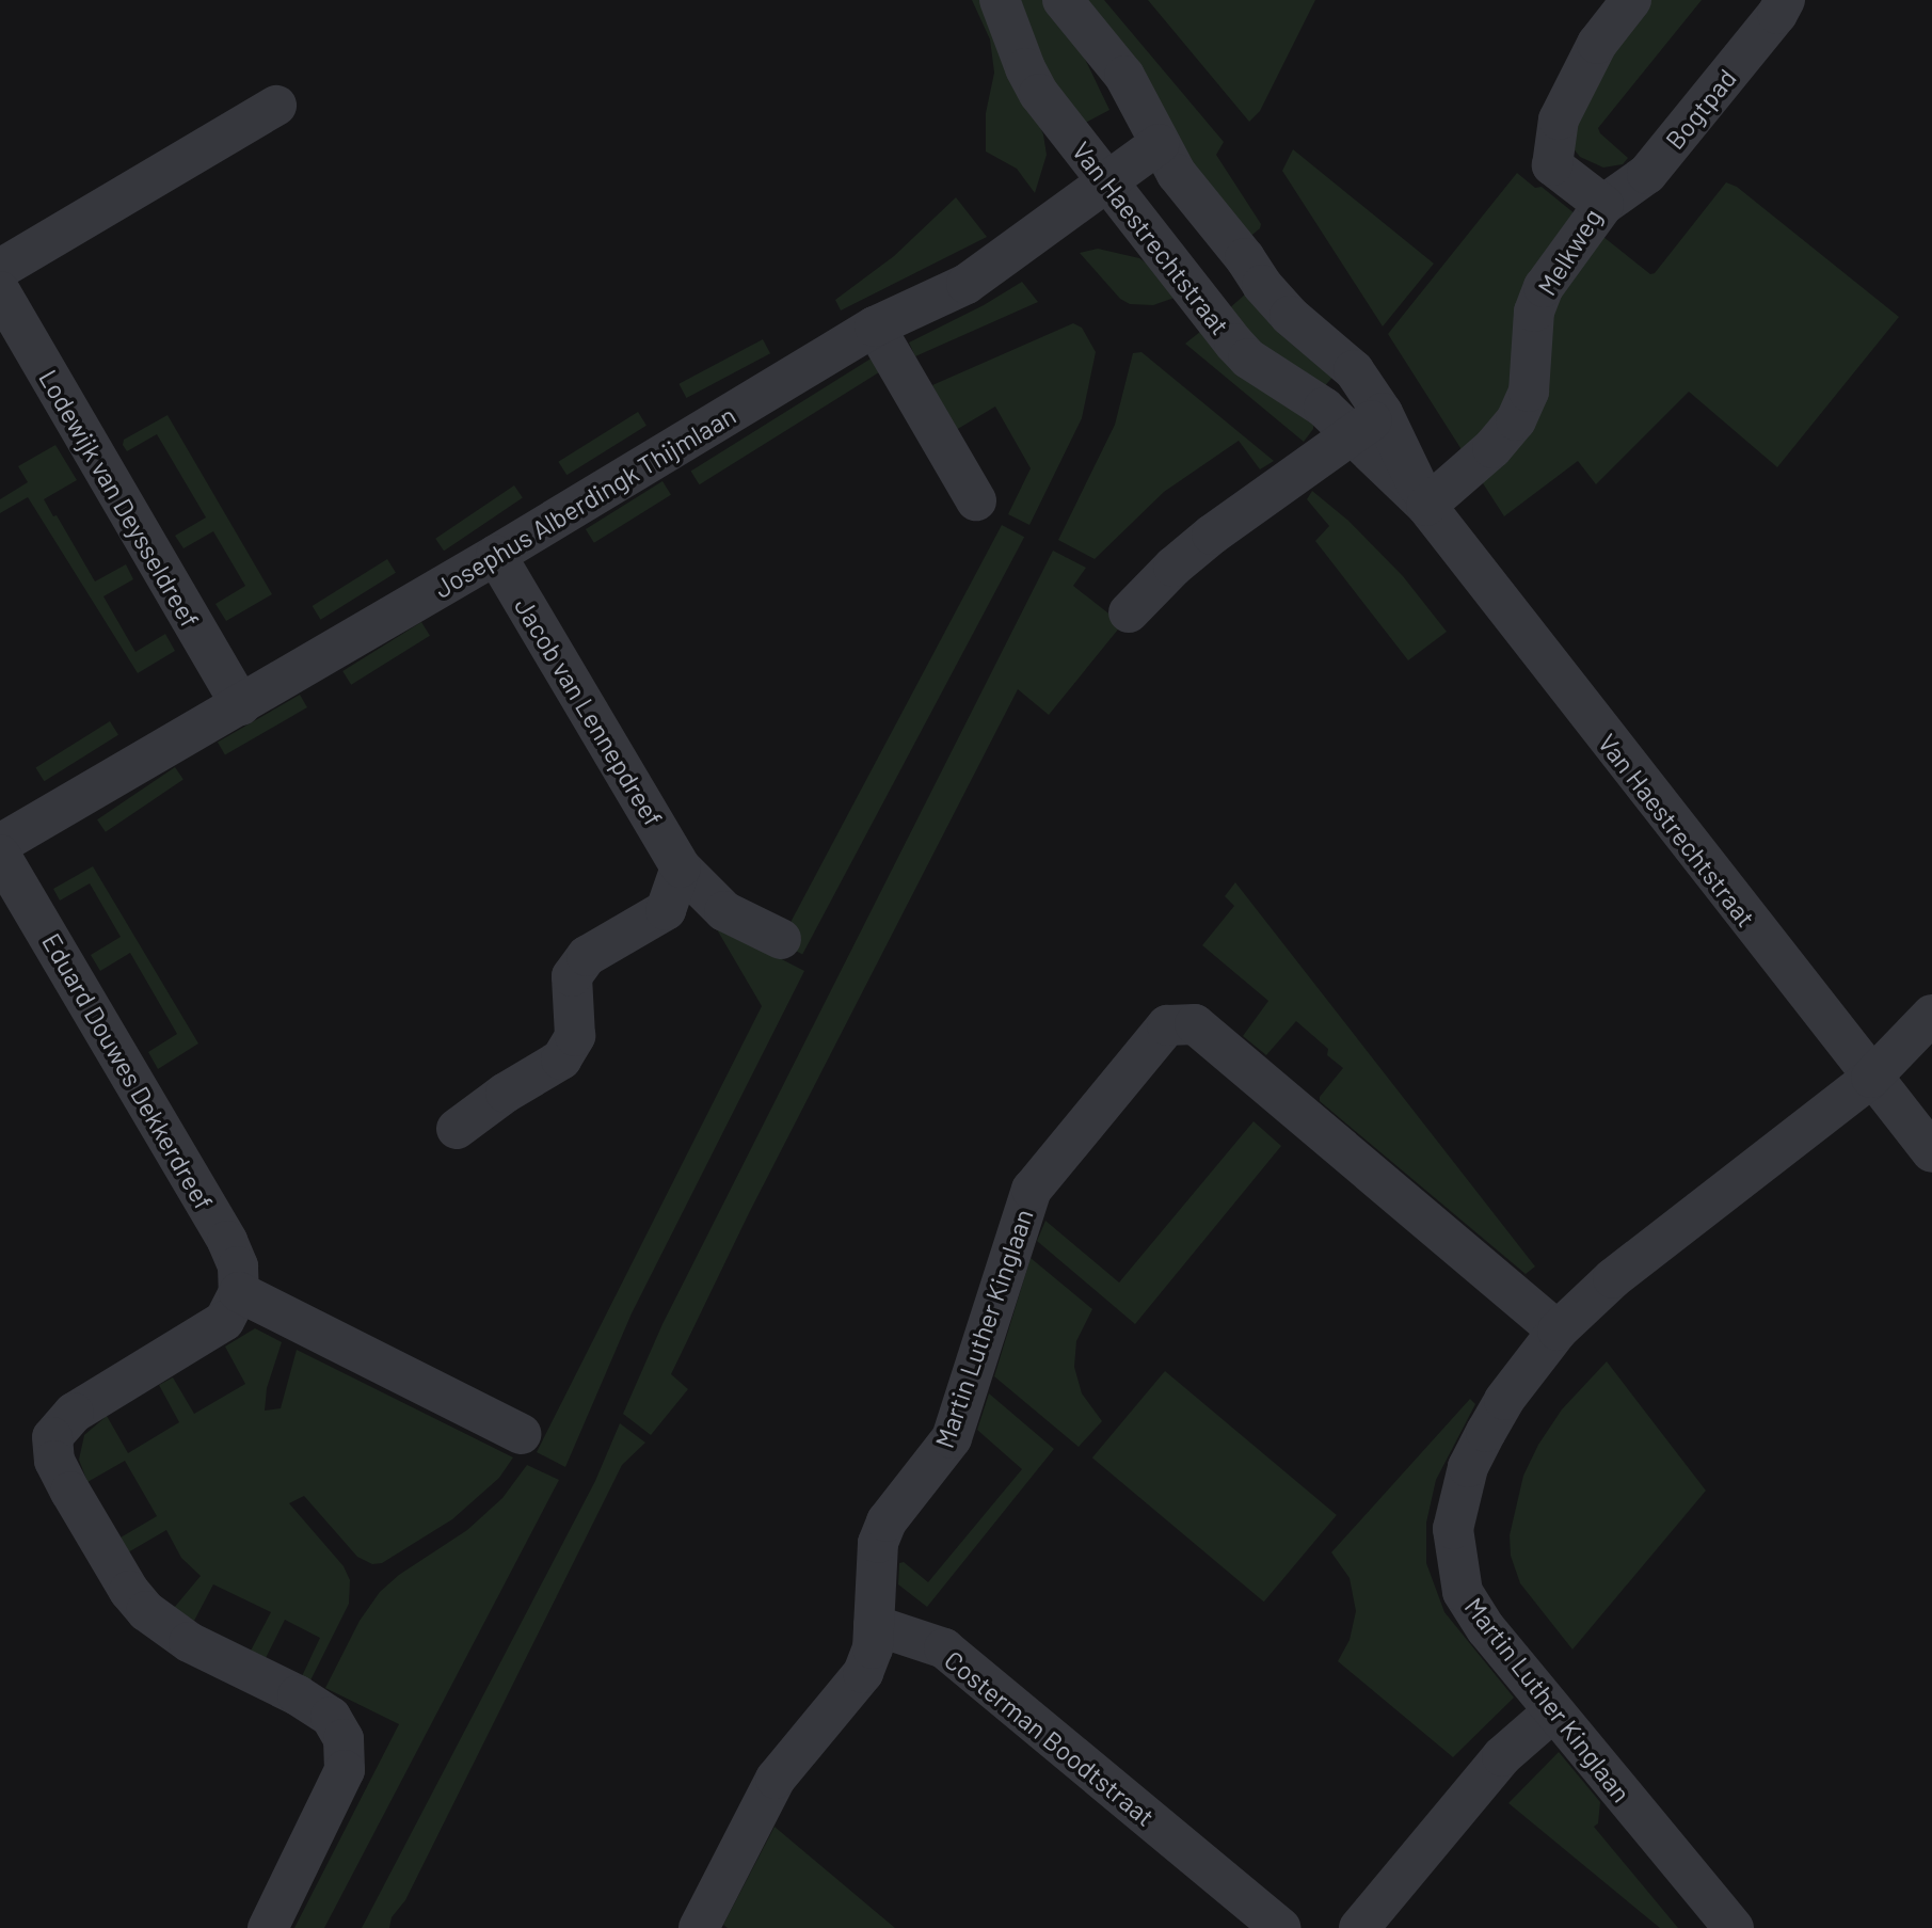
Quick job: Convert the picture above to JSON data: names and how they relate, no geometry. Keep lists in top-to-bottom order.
{
  "streets": {
    "street": [
      "Bogtpad",
      "Van Haestrechtstraat",
      "Melkweg",
      "Lodewijk van Deysseldreef",
      "Josephus Alberdingk Thijmlaan",
      "Jacob van Lennepdreef",
      "Eduard Douwes Dekkerdreef",
      "Martin Luther Kinglaan",
      "Costerman Boodtstraat"
    ]
  },
  "crossings": [
    ["Bogtpad", "Melkweg"],
    ["Van Haestrechtstraat", "Melkweg"],
    ["Van Haestrechtstraat", "Josephus Alberdingk Thijmlaan"],
    ["Van Haestrechtstraat", "Martin Luther Kinglaan"],
    ["Lodewijk van Deysseldreef", "Josephus Alberdingk Thijmlaan"],
    ["Josephus Alberdingk Thijmlaan", "Jacob van Lennepdreef"],
    ["Martin Luther Kinglaan", "Costerman Boodtstraat"]
  ]
}
